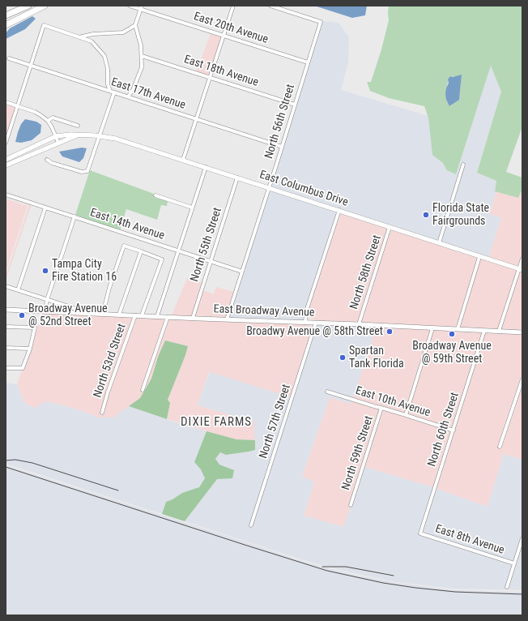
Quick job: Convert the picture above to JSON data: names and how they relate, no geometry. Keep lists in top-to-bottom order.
{
  "streets": {
    "main road": ["East Columbus Drive"],
    "street": [
      "East 20th Avenue",
      "East 18th Avenue",
      "East 17th Avenue",
      "North 56th Street",
      "East 14th Avenue",
      "North 55th Street",
      "North 58th Street",
      "East Broadway Avenue",
      "North 53rd Street",
      "East 10th Avenue",
      "North 57th Street",
      "North 60th Street",
      "North 59th Street",
      "East 8th Avenue"
    ]
  },
  "crossings": [
    ["East 20th Avenue", "North 56th Street"],
    ["East 18th Avenue", "North 56th Street"],
    ["East 17th Avenue", "North 56th Street"],
    ["North 56th Street", "East Columbus Drive"],
    ["North 56th Street", "East 14th Avenue"],
    ["North 56th Street", "East Broadway Avenue"],
    ["East Columbus Drive", "North 55th Street"],
    ["East Columbus Drive", "North 58th Street"],
    ["East 14th Avenue", "North 55th Street"],
    ["North 55th Street", "East Broadway Avenue"],
    ["North 58th Street", "East Broadway Avenue"],
    ["East Broadway Avenue", "North 53rd Street"],
    ["East Broadway Avenue", "North 57th Street"],
    ["East Broadway Avenue", "North 60th Street"],
    ["East 10th Avenue", "North 60th Street"],
    ["East 10th Avenue", "North 59th Street"],
    ["North 60th Street", "East 8th Avenue"]
  ],
  "districts": ["DIXIE FARMS"],
  "places": [
    "Florida State Fairgrounds",
    "Tampa City Fire Station 16",
    "Broadway Avenue @ 52nd Street",
    "Broadwy Avenue @ 58th Street",
    "Broadway Avenue @ 59th Street",
    "Spartan Tank Florida"
  ]
}
